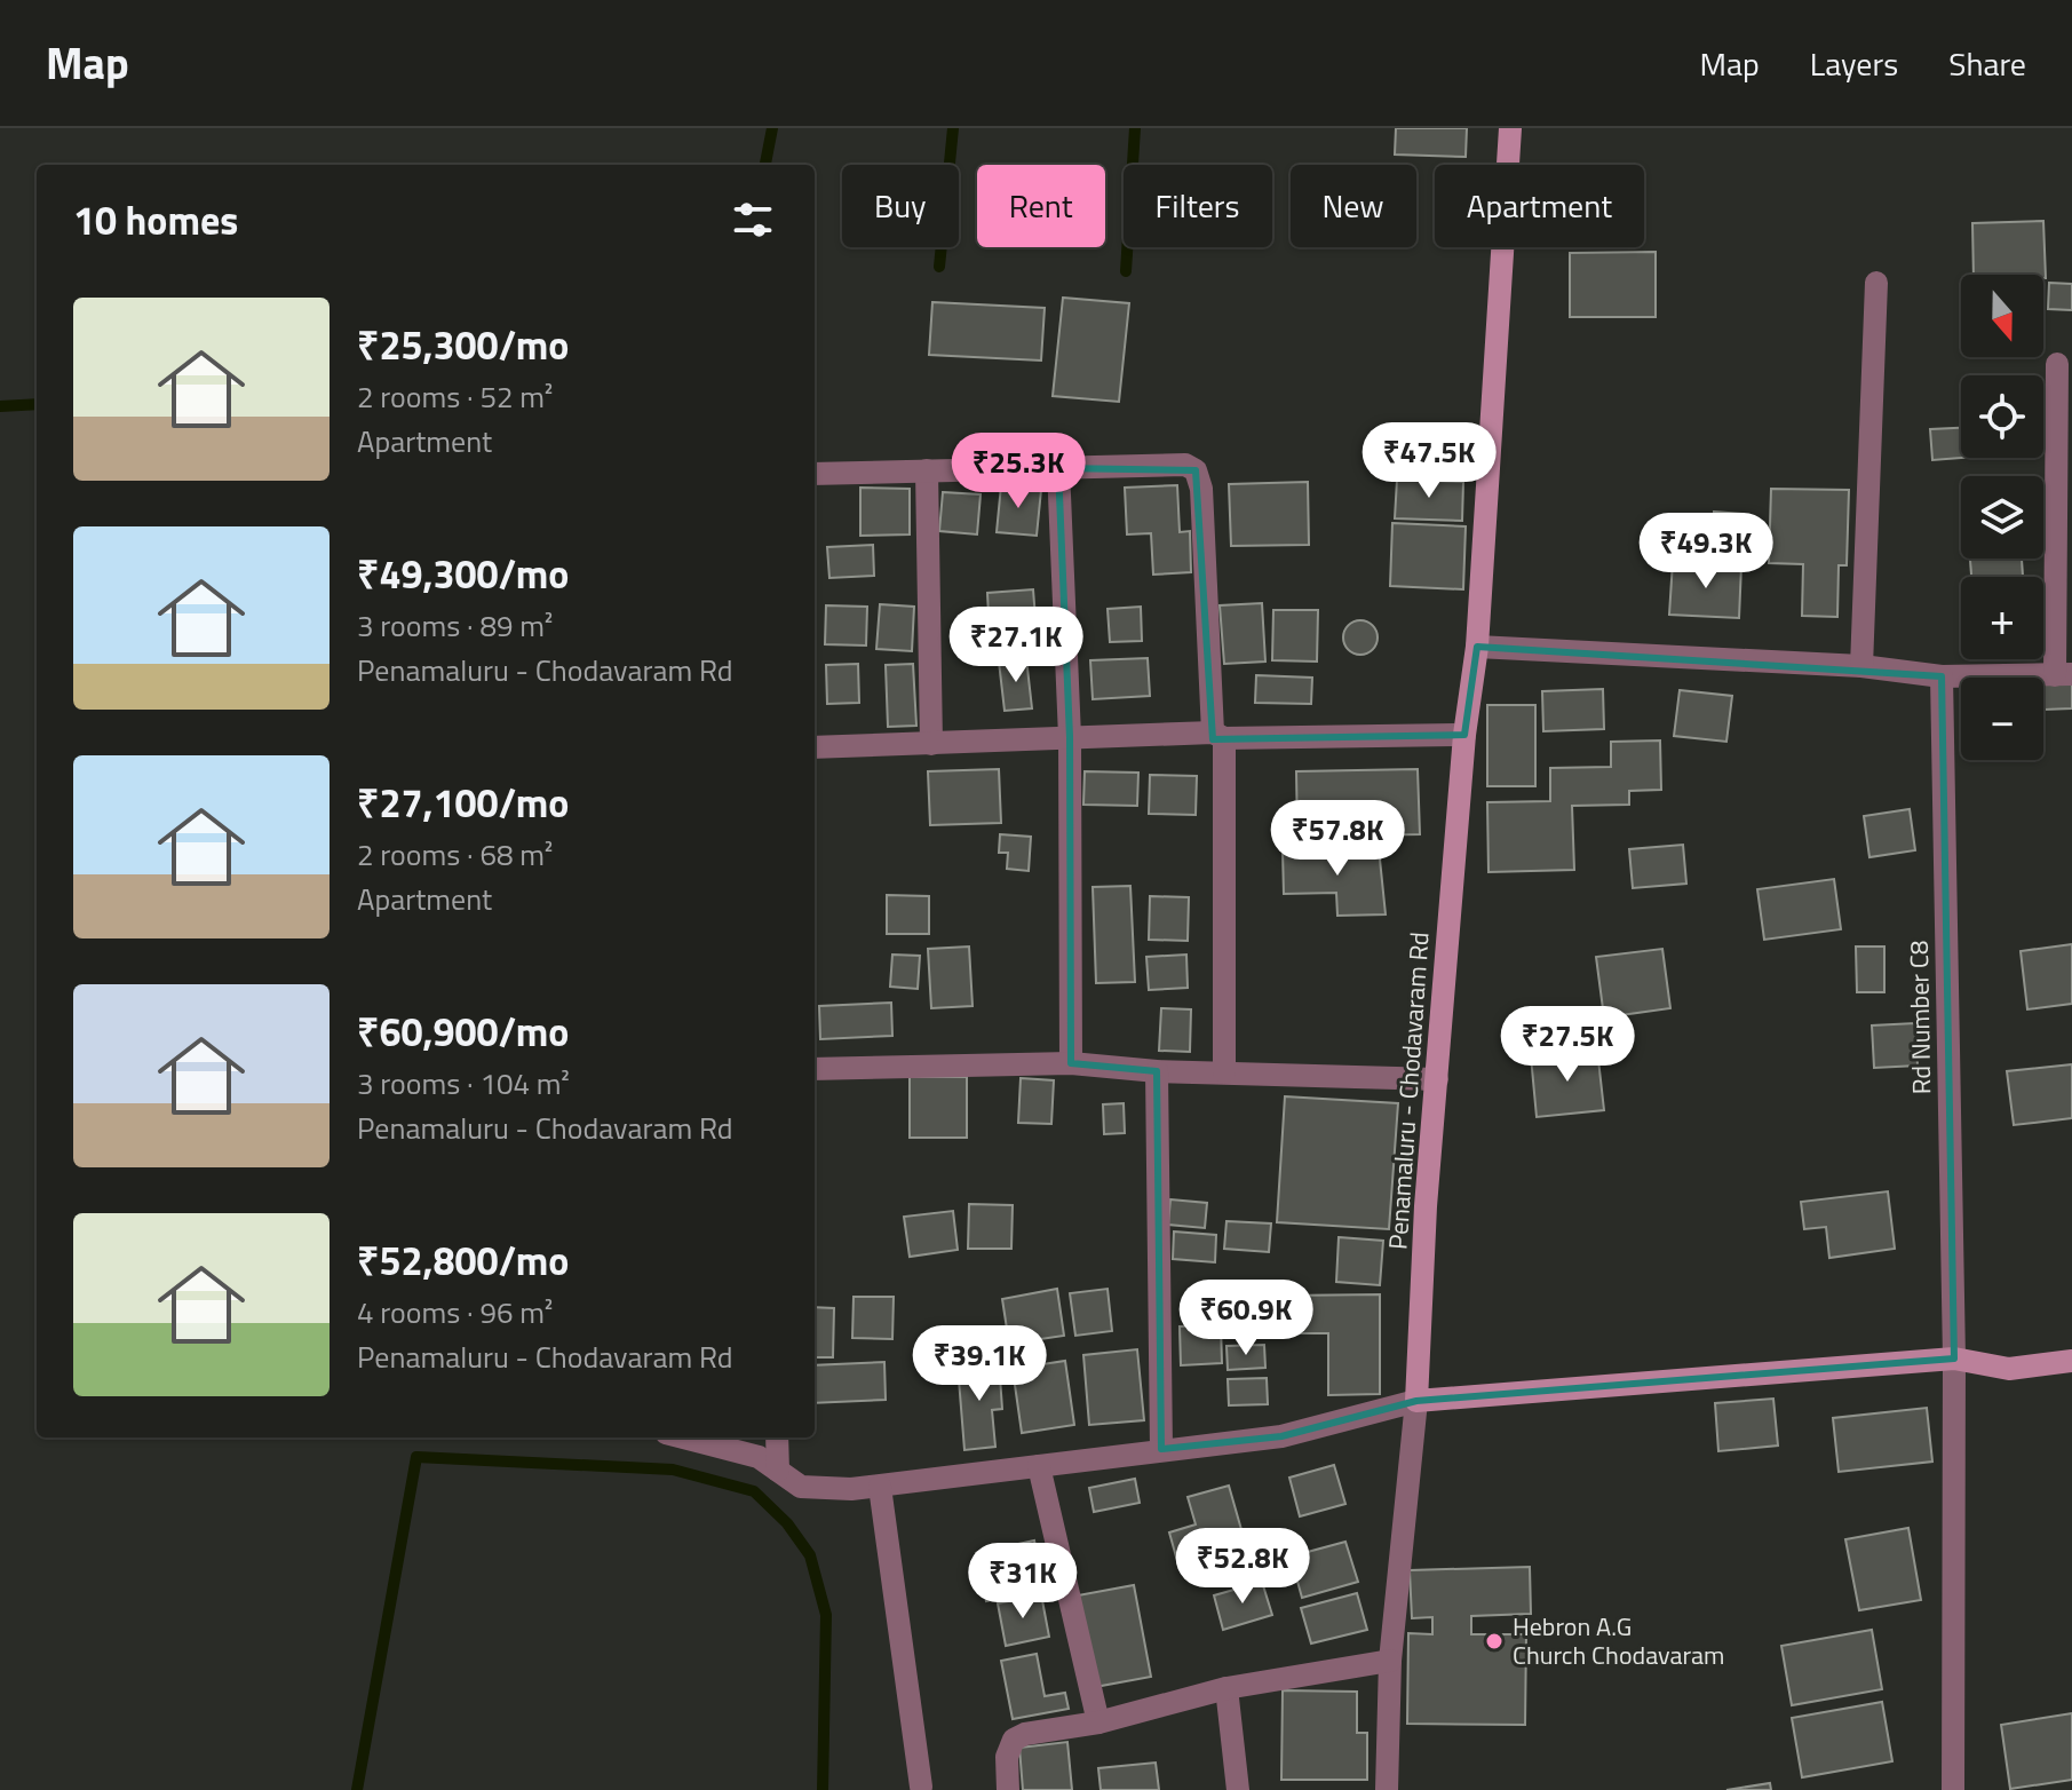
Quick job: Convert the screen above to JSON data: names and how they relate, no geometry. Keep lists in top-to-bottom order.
{
  "streets": {
    "street": ["Rd Number C8", "Penamaluru - Chodavaram Rd"]
  },
  "places": ["Hebron A.G Church Chodavaram"],
  "north": "bottom",
  "page": {
    "header": "Map",
    "nav": ["Map", "Layers", "Share"],
    "chip": [
      "Buy",
      "Rent",
      "Filters",
      "New",
      "Apartment"
    ],
    "heading": "10 homes",
    "map_buttons": ["+", "−"],
    "list": [
      {
        "name": "₹25,300/mo",
        "note": "2 rooms · 52 m² · Apartment"
      },
      {
        "name": "₹49,300/mo",
        "note": "3 rooms · 89 m² · Penamaluru - Chodavaram Rd"
      },
      {
        "name": "₹27,100/mo",
        "note": "2 rooms · 68 m² · Apartment"
      },
      {
        "name": "₹60,900/mo",
        "note": "3 rooms · 104 m² · Penamaluru - Chodavaram Rd"
      },
      {
        "name": "₹52,800/mo",
        "note": "4 rooms · 96 m² · Penamaluru - Chodavaram Rd"
      }
    ],
    "price": [
      "₹47.5K",
      "₹25.3K",
      "₹49.3K",
      "₹27.1K",
      "₹57.8K",
      "₹27.5K",
      "₹60.9K",
      "₹39.1K",
      "₹52.8K",
      "₹31K"
    ]
  }
}
